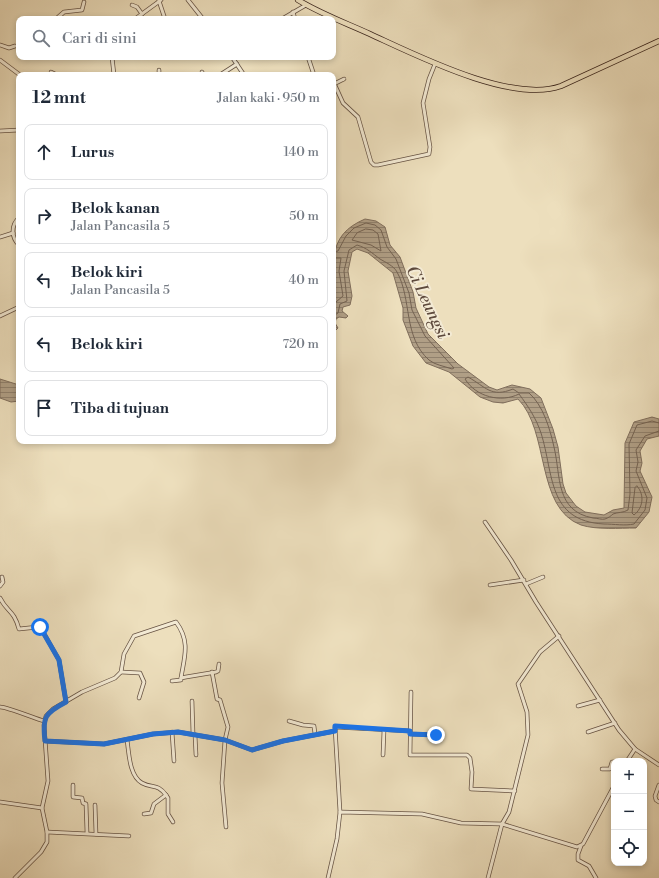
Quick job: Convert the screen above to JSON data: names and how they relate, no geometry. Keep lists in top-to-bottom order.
{
  "water": ["Ci Leungsi"],
  "page": {
    "search": "Cari di sini",
    "heading": ["12 mnt", "Jalan kaki · 950 m"],
    "list": [
      ["Lurus", "140 m"],
      ["Belok kanan", "Jalan Pancasila 5", "50 m"],
      ["Belok kiri", "Jalan Pancasila 5", "40 m"],
      ["Belok kiri", "720 m"],
      "Tiba di tujuan"
    ],
    "map_buttons": ["+", "−"]
  }
}
